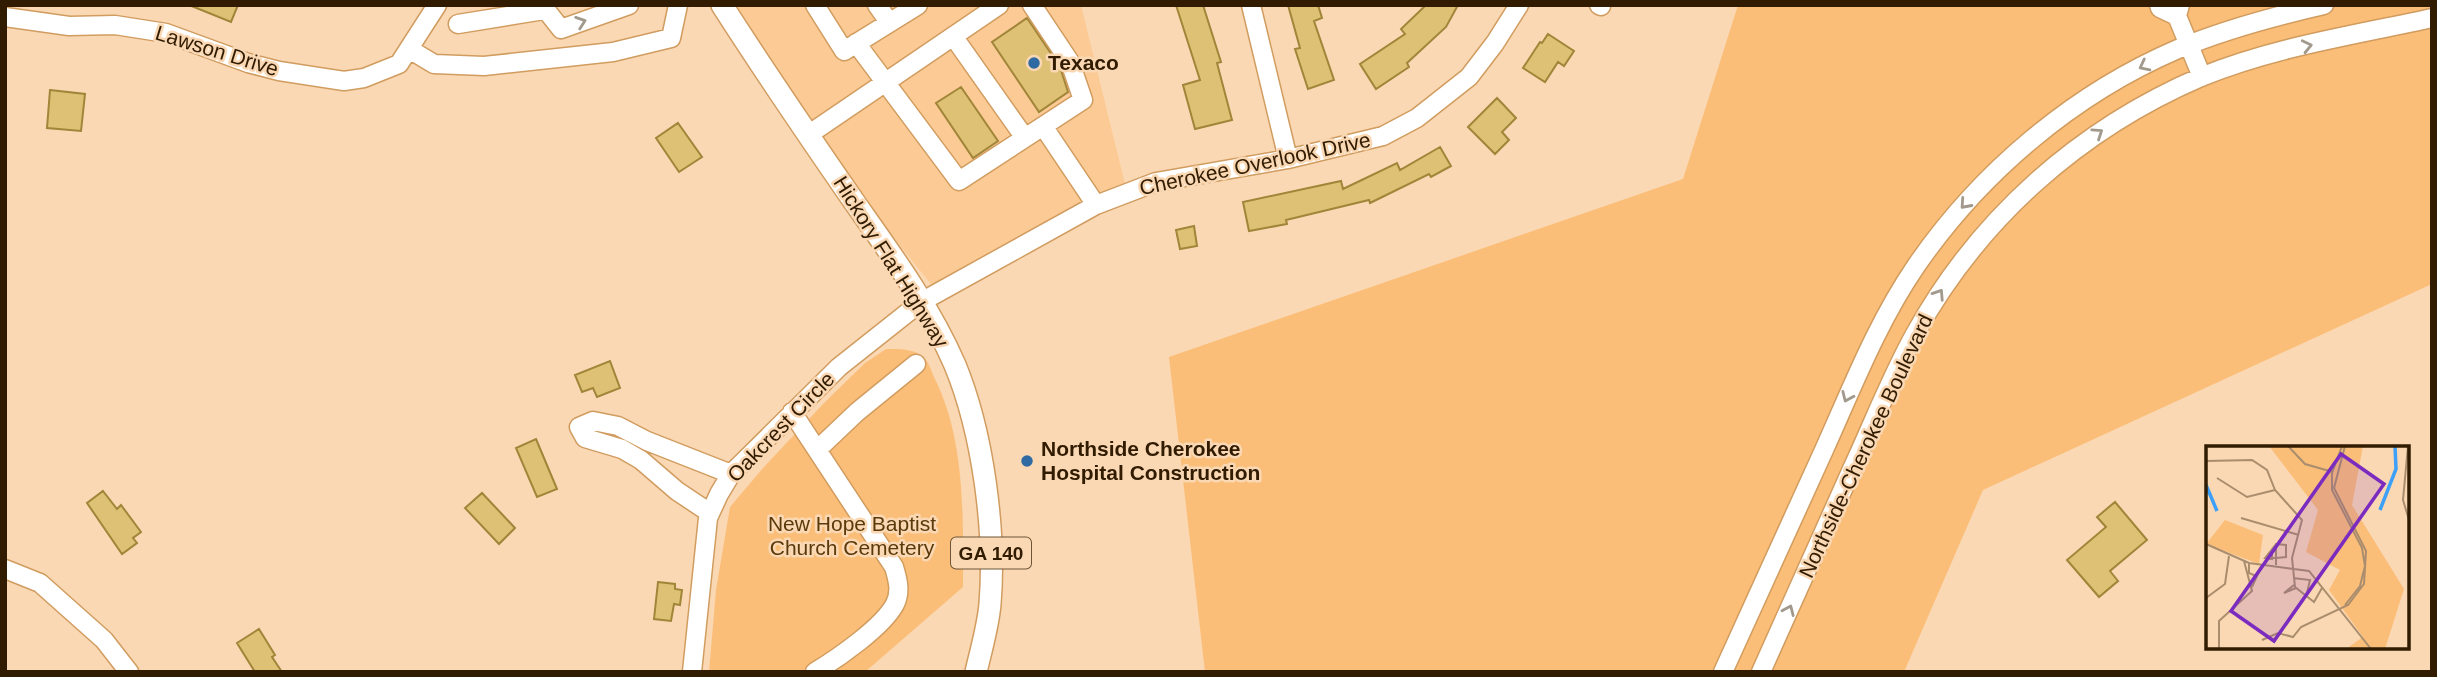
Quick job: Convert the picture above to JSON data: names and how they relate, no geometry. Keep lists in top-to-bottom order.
{
  "streets": {
    "main road": ["Hickory Flat Highway", "GA 140"],
    "street": [
      "Lawson Drive",
      "Cherokee Overlook Drive",
      "Oakcrest Circle",
      "Northside-Cherokee Boulevard"
    ]
  },
  "crossings": [
    ["Cherokee Overlook Drive", "Hickory Flat Highway"],
    ["Cherokee Overlook Drive", "Oakcrest Circle"],
    ["Hickory Flat Highway", "Oakcrest Circle"]
  ],
  "parks": ["New Hope Baptist Church Cemetery"],
  "places": ["Texaco", "Northside Cherokee Hospital Construction"]
}
